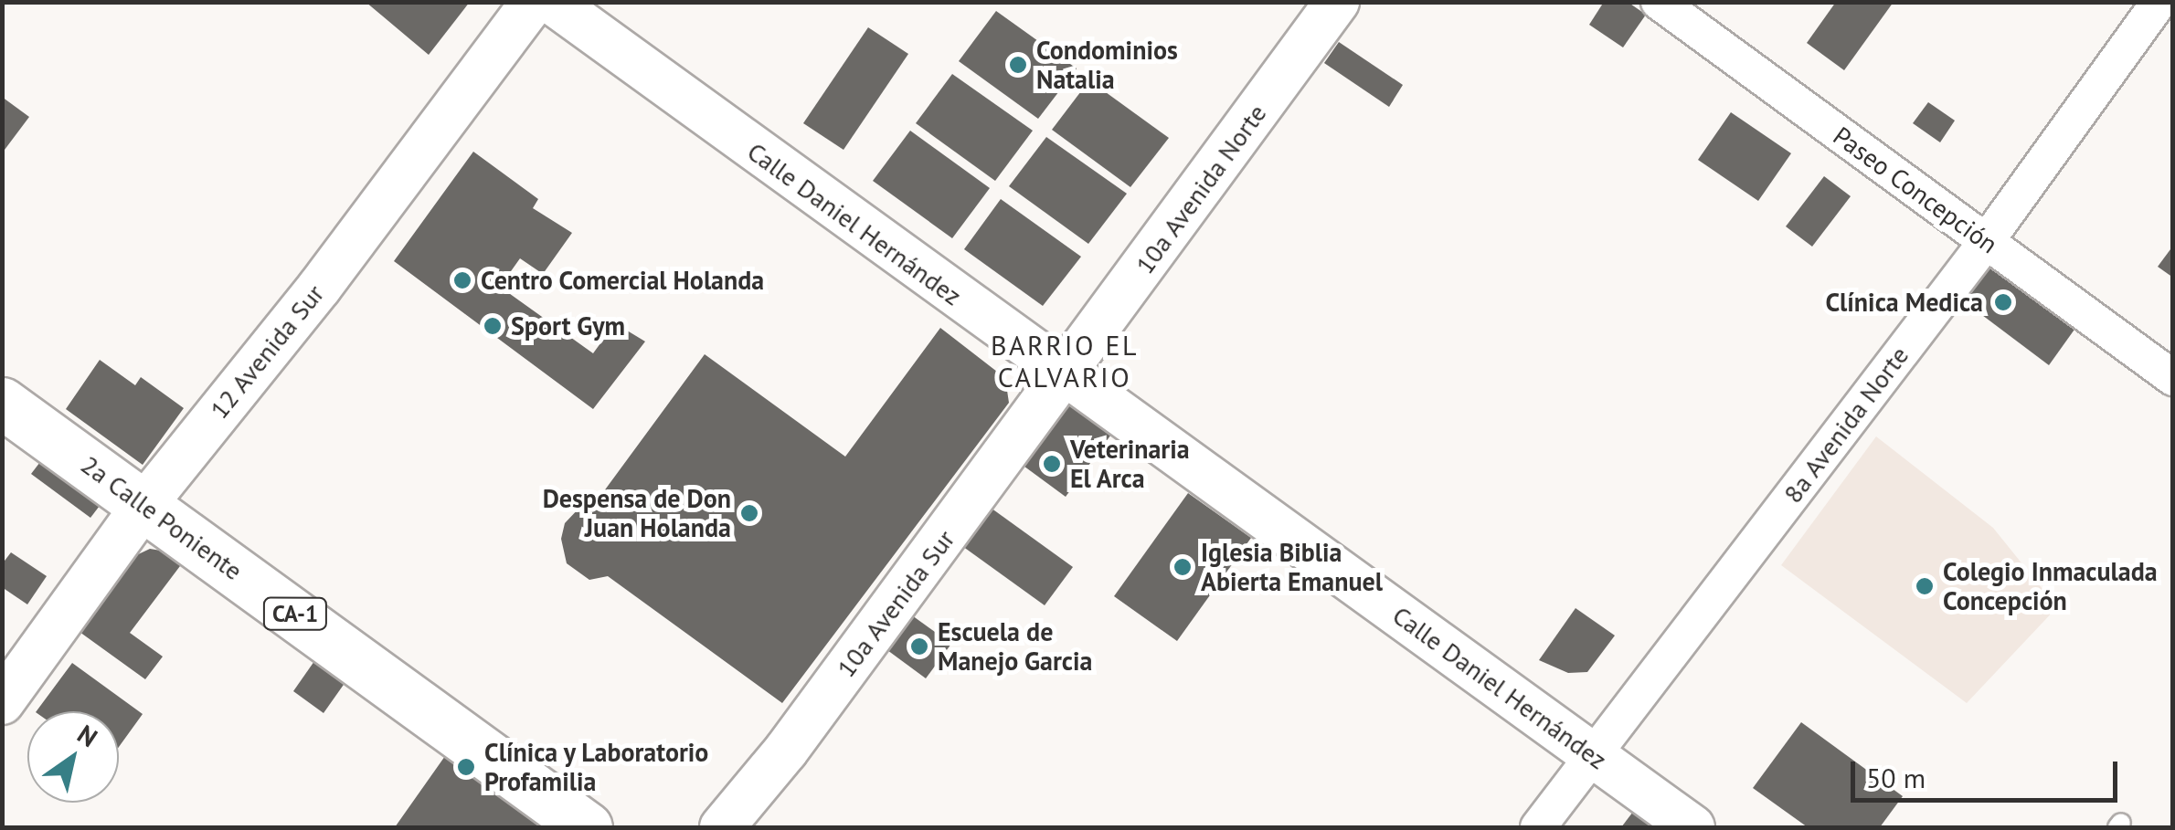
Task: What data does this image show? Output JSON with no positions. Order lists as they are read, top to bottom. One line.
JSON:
{"streets":{"main road":["2a Calle Poniente","CA-1"],"street":["10a Avenida Norte","Paseo Concepción","Calle Daniel Hernández","12 Avenida Sur","8a Avenida Norte","10a Avenida Sur"]},"crossings":[["10a Avenida Norte","Calle Daniel Hernández"],["10a Avenida Norte","10a Avenida Sur"],["Paseo Concepción","8a Avenida Norte"],["Calle Daniel Hernández","8a Avenida Norte"],["Calle Daniel Hernández","10a Avenida Sur"],["12 Avenida Sur","2a Calle Poniente"]],"districts":["BARRIO EL CALVARIO"],"places":["Condominios Natalia","Centro Comercial Holanda","Clínica Medica","Sport Gym","Veterinaria El Arca","Despensa de Don Juan Holanda","Iglesia Biblia Abierta Emanuel","Colegio Inmaculada Concepción","Escuela de Manejo Garcia","Clínica y Laboratorio Profamilia"],"scale_bar":"50 m","north":"top right"}
